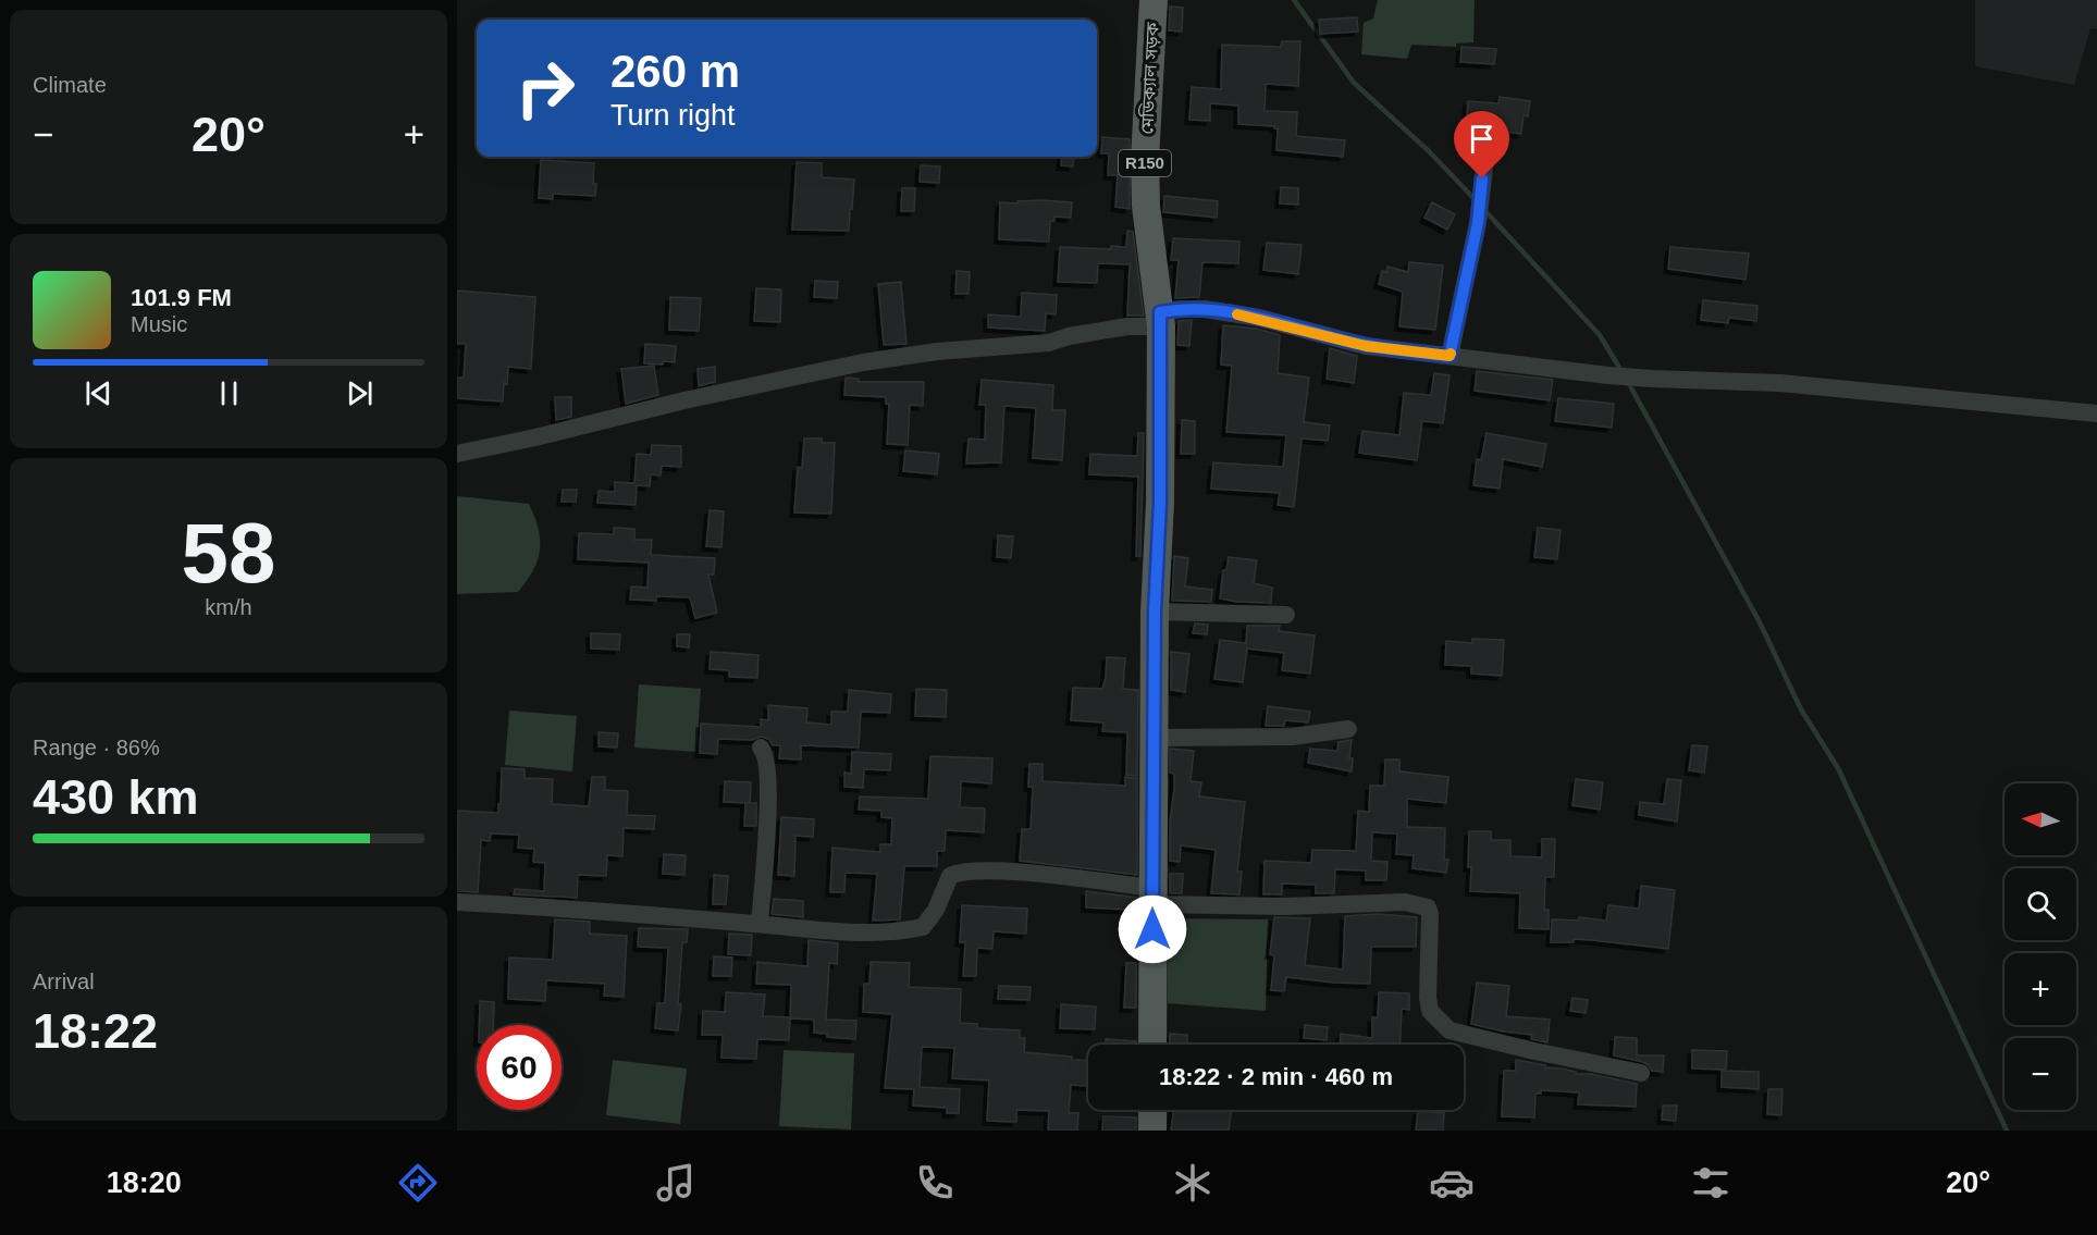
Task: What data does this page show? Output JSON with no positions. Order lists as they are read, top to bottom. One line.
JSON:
{"streets":{"main road":["মেডিক্যাল সড়ক","R150"]},"north":"left","page":{"tile":["Climate",["58","km/h"],["Range · 86%","430 km"],["Arrival","18:22"]],"turn":["260 m","Turn right"],"heat":["−","20°","+"],"song":["101.9 FM","Music"],"map_buttons":["+","−"],"limit":"60","trip":"18:22 · 2 min · 460 m","tabs":["18:20","20°"]}}
